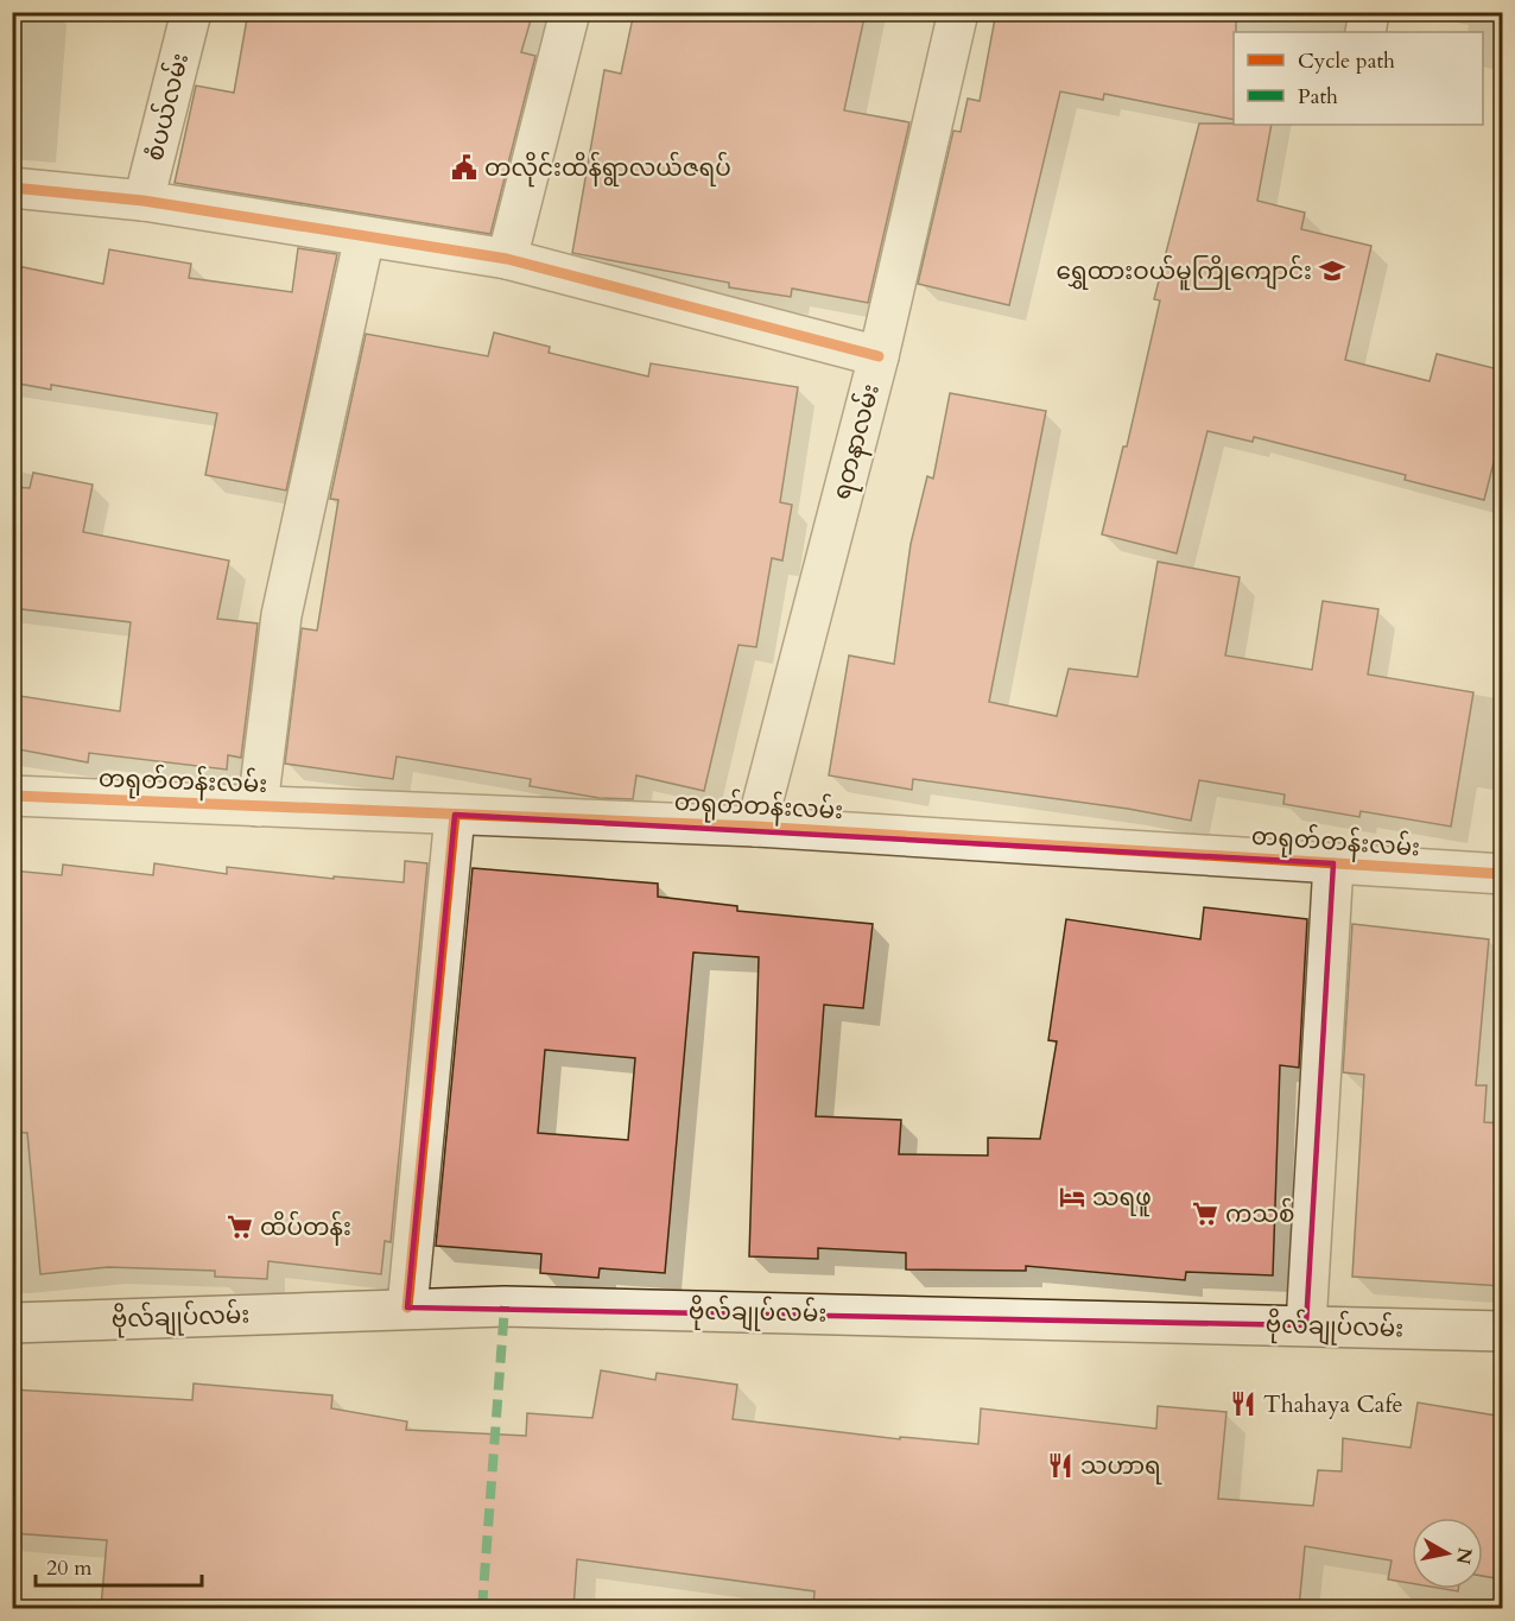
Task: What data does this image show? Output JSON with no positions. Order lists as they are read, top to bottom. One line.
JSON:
{"streets":{"street":["စံပယ်လမ်း","ရတနာလမ်း","တရုတ်တန်းလမ်း","ဗိုလ်ချုပ်လမ်း"]},"crossings":[["ရတနာလမ်း","တရုတ်တန်းလမ်း"]],"places":{"public building":["တလိုင်းထိန်ရွာလယ်ဇရပ်"],"school or university":["ရွှေထားဝယ်မူကြိုကျောင်း"],"hotel":["သရဖူ"],"supermarket":["ကသစ်","ထိပ်တန်း"],"restaurant":["Thahaya Cafe","သဟာရ"]},"legend":["Cycle path","Path"],"scale_bar":"20 m","north":"right"}
